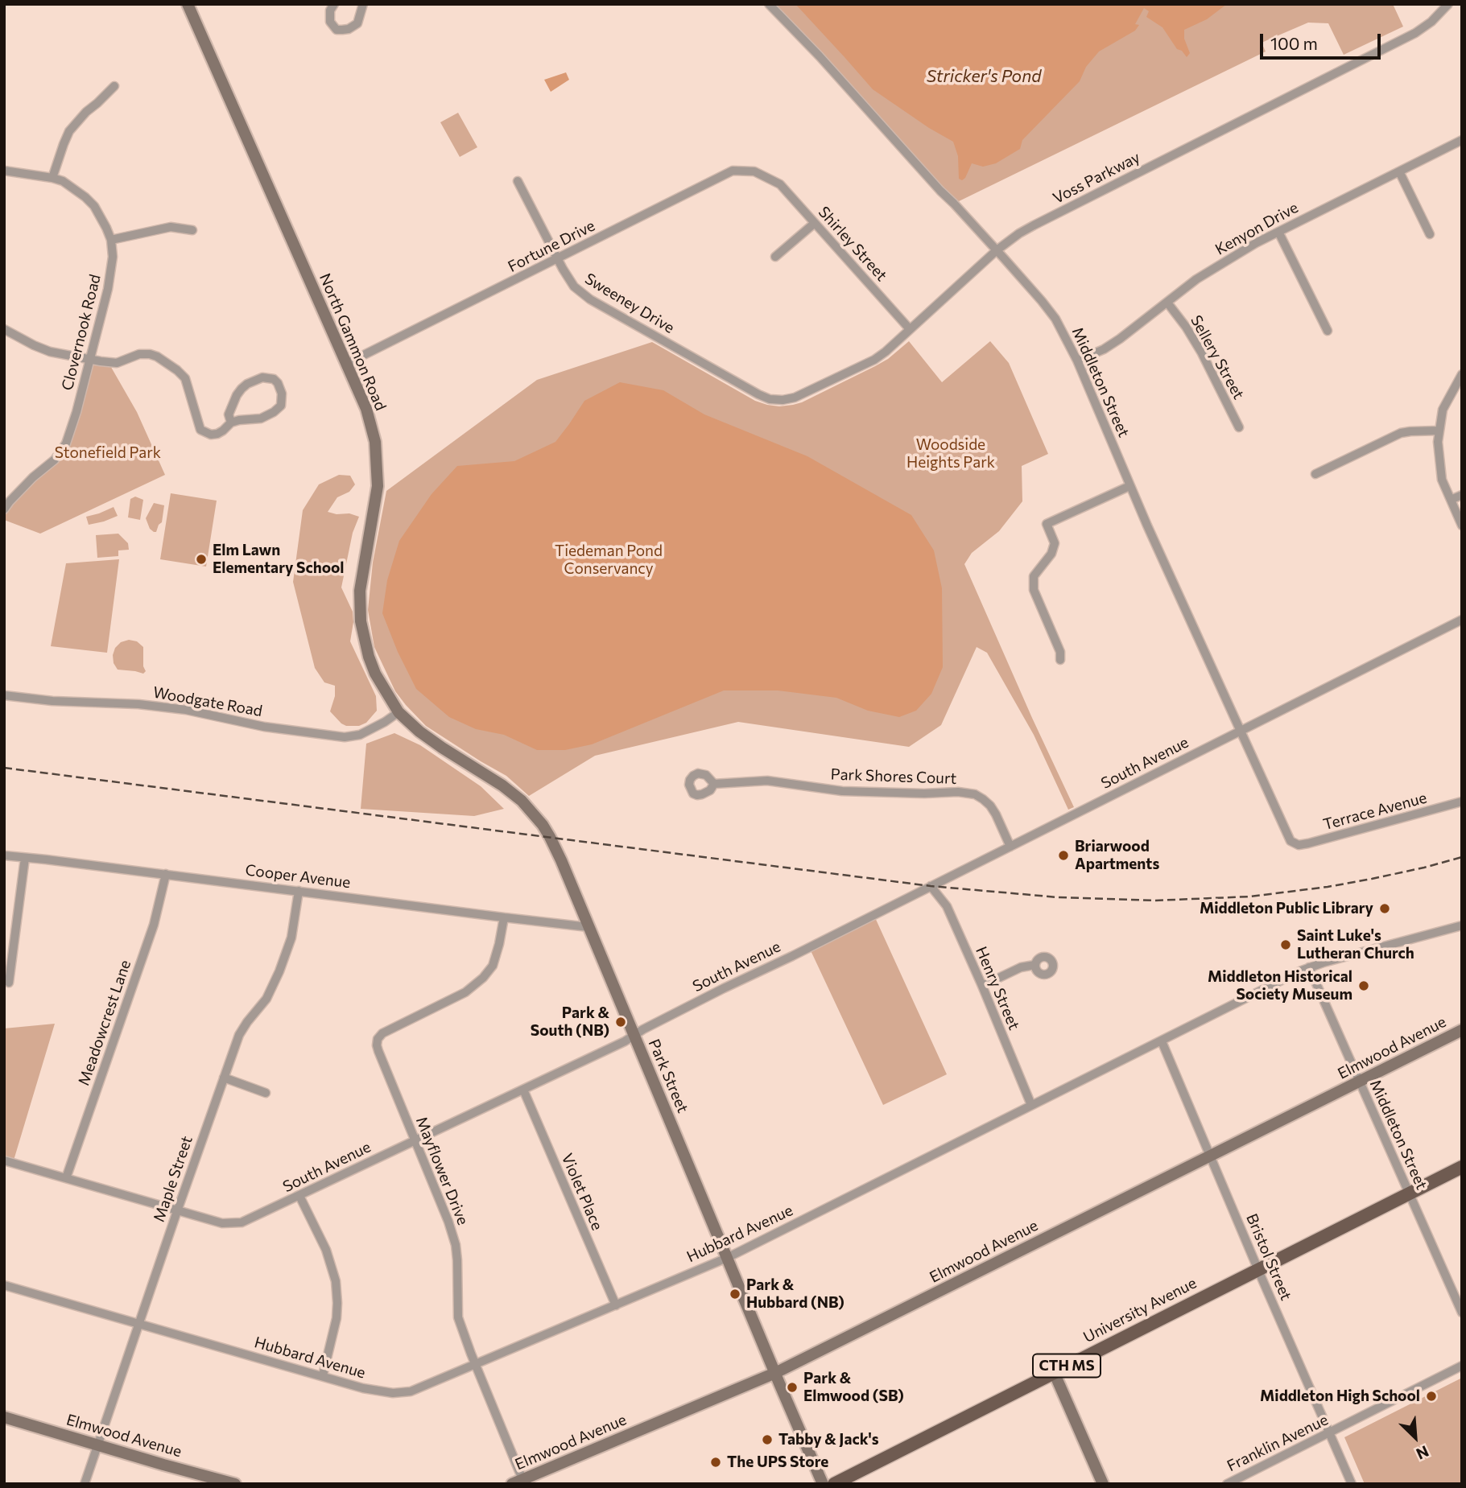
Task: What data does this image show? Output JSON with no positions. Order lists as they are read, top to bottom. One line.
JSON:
{"streets":{"main road":["North Gammon Road","Elmwood Avenue","Park Street","University Avenue","CTH MS"],"street":["Voss Parkway","Kenyon Drive","Shirley Street","Fortune Drive","Sweeney Drive","Clovernook Road","Sellery Street","Middleton Street","Woodgate Road","South Avenue","Park Shores Court","Terrace Avenue","Cooper Avenue","Henry Street","Meadowcrest Lane","Mayflower Drive","Maple Street","Violet Place","Hubbard Avenue","Bristol Street","Franklin Avenue"]},"crossings":[["Voss Parkway","Shirley Street"],["Voss Parkway","Sweeney Drive"],["Voss Parkway","Middleton Street"],["Kenyon Drive","Sellery Street"],["Kenyon Drive","Middleton Street"],["Shirley Street","Fortune Drive"],["Fortune Drive","Sweeney Drive"],["Fortune Drive","North Gammon Road"],["North Gammon Road","Woodgate Road"],["North Gammon Road","Park Street"],["Middleton Street","South Avenue"],["Middleton Street","Terrace Avenue"],["Middleton Street","Elmwood Avenue"],["Middleton Street","Hubbard Avenue"],["Middleton Street","University Avenue"],["South Avenue","Park Shores Court"],["South Avenue","Henry Street"],["South Avenue","Meadowcrest Lane"],["South Avenue","Park Street"],["South Avenue","Mayflower Drive"],["South Avenue","Maple Street"],["South Avenue","Violet Place"],["Cooper Avenue","Meadowcrest Lane"],["Cooper Avenue","Park Street"],["Cooper Avenue","Mayflower Drive"],["Cooper Avenue","Maple Street"],["Henry Street","Hubbard Avenue"],["Elmwood Avenue","Park Street"],["Elmwood Avenue","Mayflower Drive"],["Elmwood Avenue","Maple Street"],["Elmwood Avenue","Bristol Street"],["Park Street","Hubbard Avenue"],["Mayflower Drive","Hubbard Avenue"],["Maple Street","Hubbard Avenue"],["Violet Place","Hubbard Avenue"],["Hubbard Avenue","Bristol Street"],["Bristol Street","University Avenue"],["Bristol Street","Franklin Avenue"]],"water":["Stricker's Pond"],"parks":["Woodside Heights Park","Stonefield Park","Tiedeman Pond Conservancy"],"places":["Elm Lawn Elementary School","Briarwood Apartments","Middleton Public Library","Saint Luke's Lutheran Church","Middleton Historical Society Museum","Park & South (NB)","Park & Hubbard (NB)","Park & Elmwood (SB)","Middleton High School","Tabby & Jack's","The UPS Store"],"scale_bar":"100 m","north":"bottom right"}
